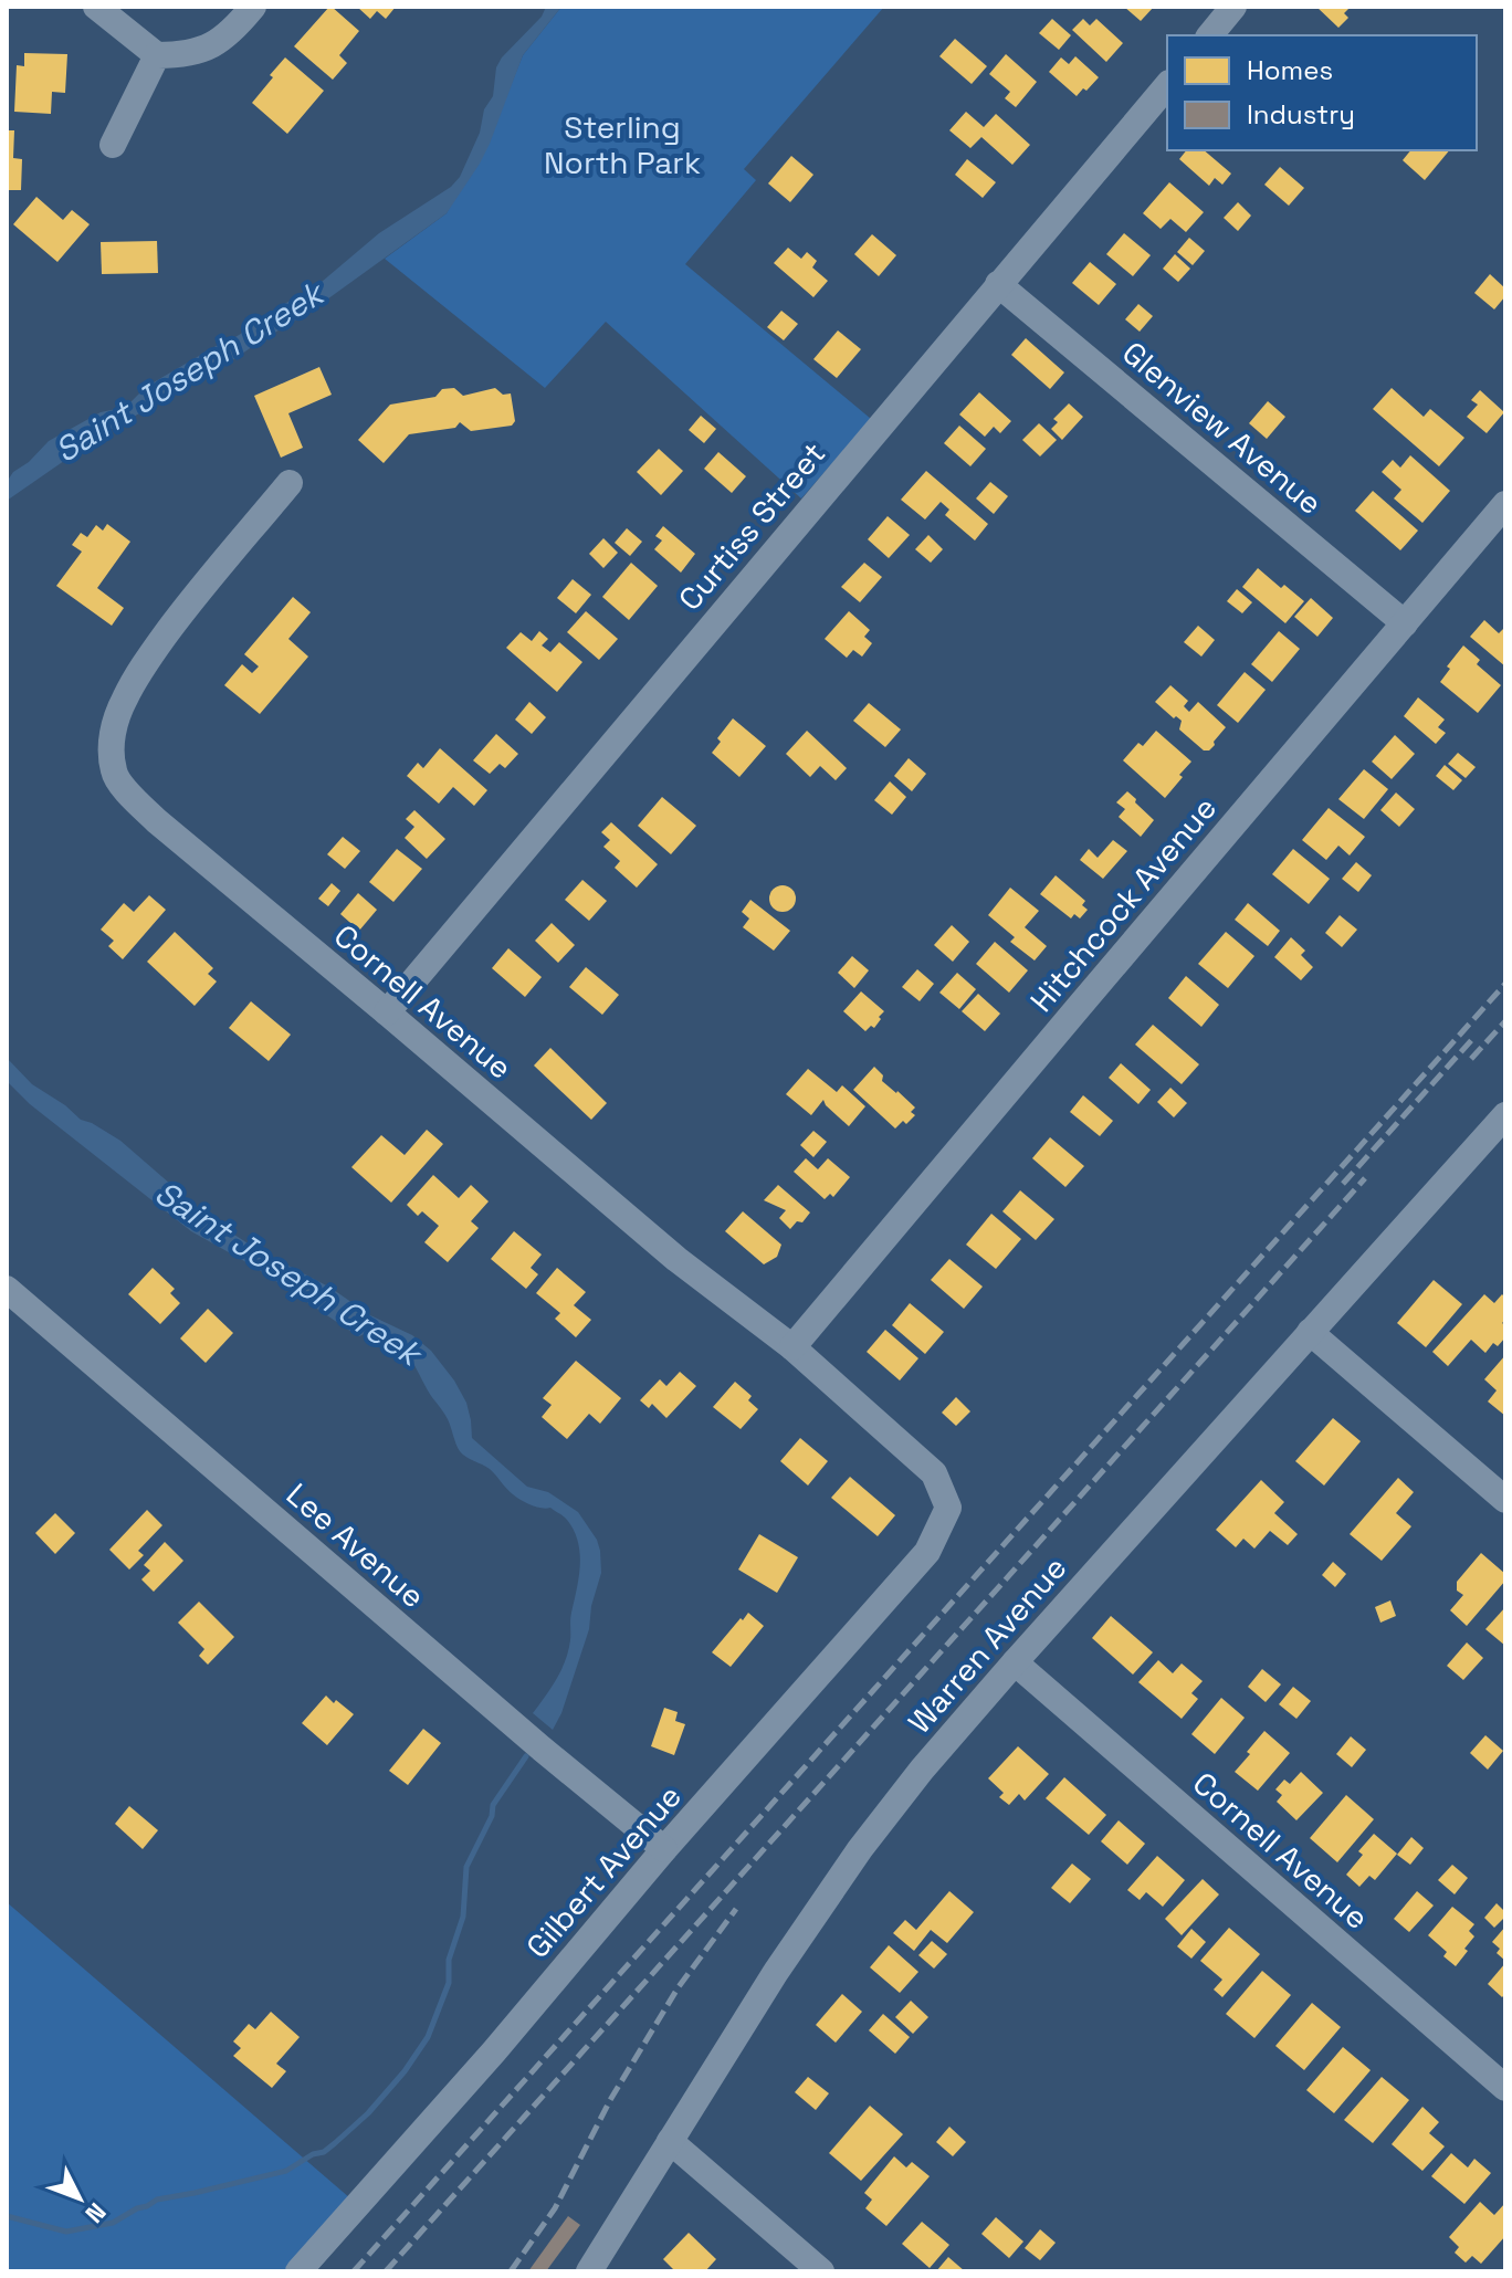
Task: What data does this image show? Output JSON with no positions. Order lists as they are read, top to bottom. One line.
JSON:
{"streets":{"street":["Glenview Avenue","Curtiss Street","Hitchcock Avenue","Cornell Avenue","Lee Avenue","Warren Avenue","Gilbert Avenue"]},"crossings":[["Glenview Avenue","Curtiss Street"],["Glenview Avenue","Hitchcock Avenue"],["Curtiss Street","Cornell Avenue"],["Hitchcock Avenue","Cornell Avenue"],["Cornell Avenue","Warren Avenue"],["Cornell Avenue","Gilbert Avenue"],["Lee Avenue","Gilbert Avenue"]],"water":["Saint Joseph Creek"],"parks":["Sterling North Park"],"legend":["Homes","Industry"],"north":"bottom right"}
